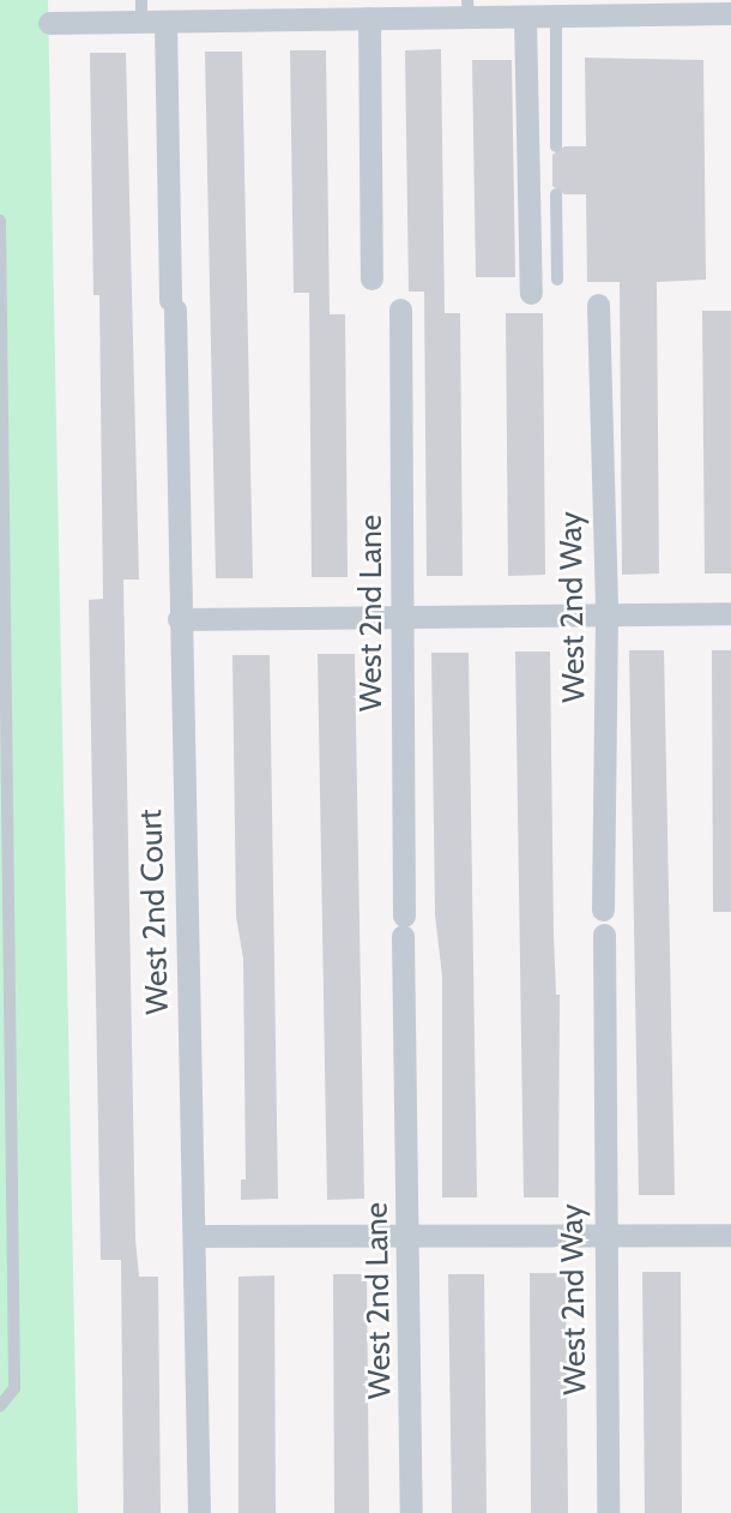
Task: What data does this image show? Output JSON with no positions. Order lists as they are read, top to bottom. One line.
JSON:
{"streets":{"street":["West 2nd Way","West 2nd Lane","West 2nd Court"]}}
